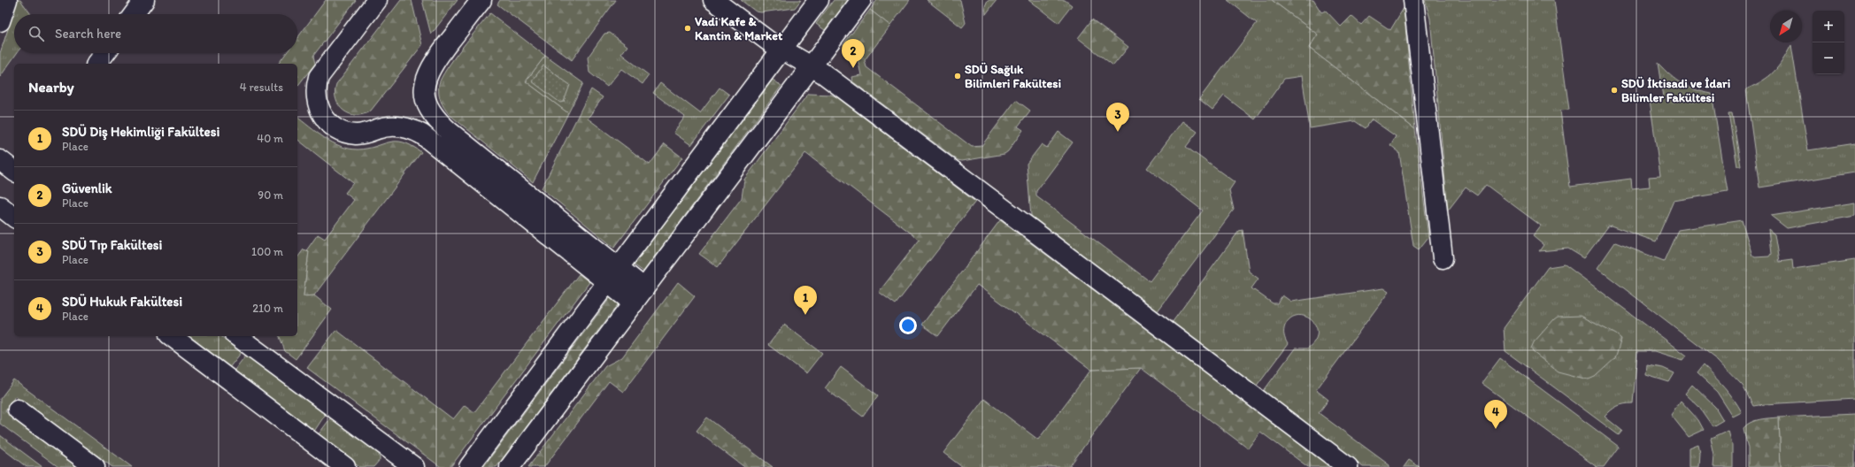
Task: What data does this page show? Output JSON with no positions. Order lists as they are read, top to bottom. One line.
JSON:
{"places":["Vadi Kafe & Kantin & Market","SDÜ Sağlık Bilimleri Fakültesi","SDÜ İktisadi ve İdari Bilimler Fakültesi"],"north":"bottom left","page":{"map_buttons":["+","−"],"search":"Search here","pins":["2","3","1","4"],"heading":["Nearby","4 results"],"list":[{"mark":"1","name":"SDÜ Diş Hekimliği Fakültesi","note":"Place","value":"40 m"},{"mark":"2","name":"Güvenlik","note":"Place","value":"90 m"},{"mark":"3","name":"SDÜ Tıp Fakültesi","note":"Place","value":"100 m"},{"mark":"4","name":"SDÜ Hukuk Fakültesi","note":"Place","value":"210 m"}]}}
